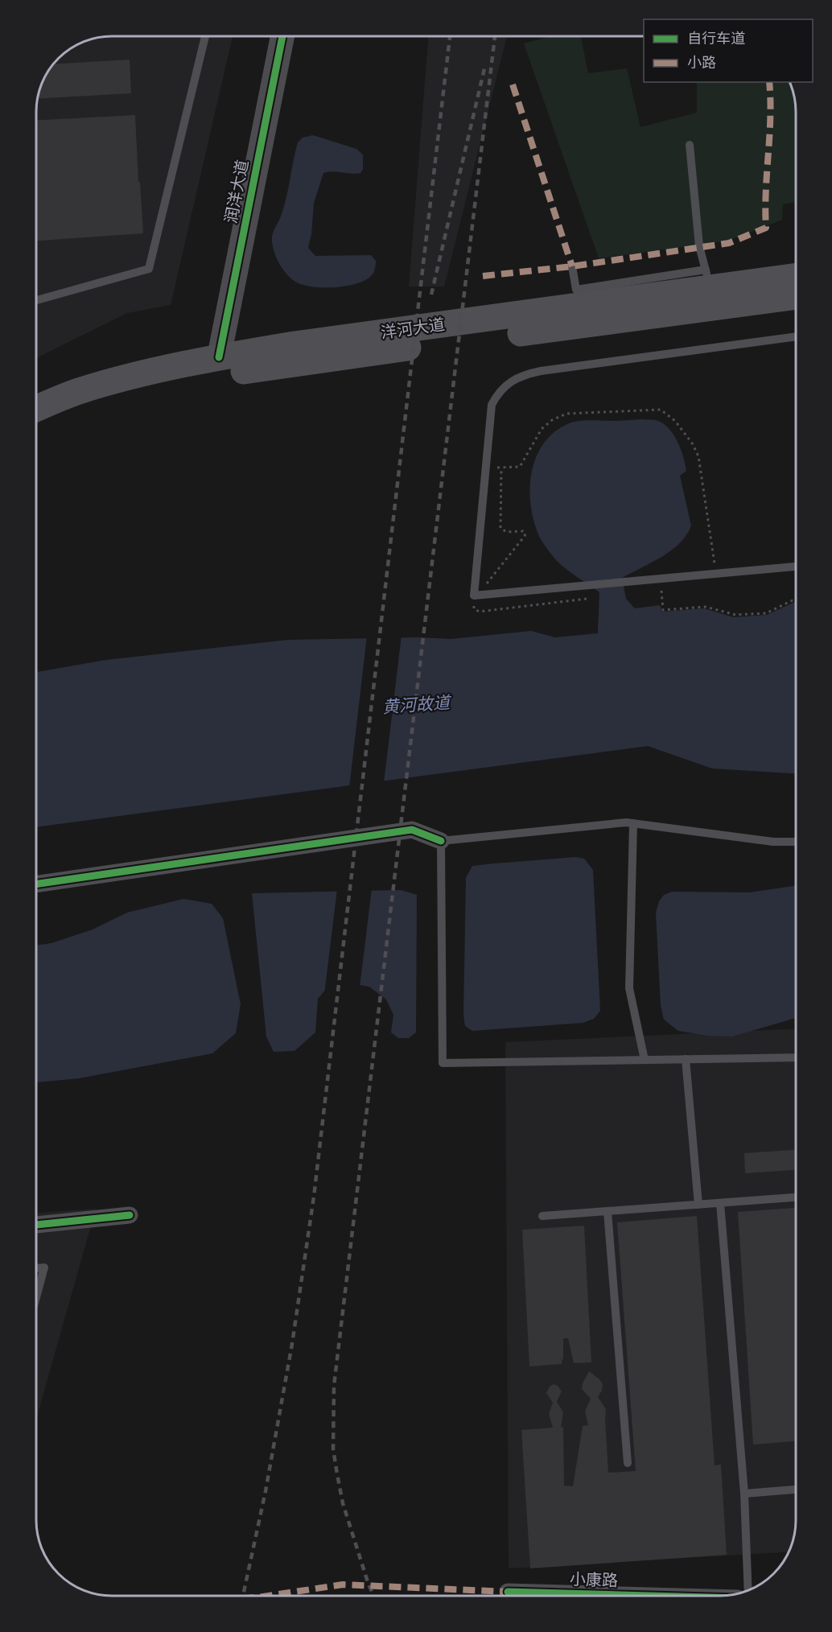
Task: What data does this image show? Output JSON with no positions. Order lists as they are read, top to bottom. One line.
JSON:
{"streets":{"main road":["洋河大道"],"street":["润洋大道","小康路"]},"crossings":[["润洋大道","洋河大道"]],"water":["黄河故道"],"legend":["自行车道","小路"]}
